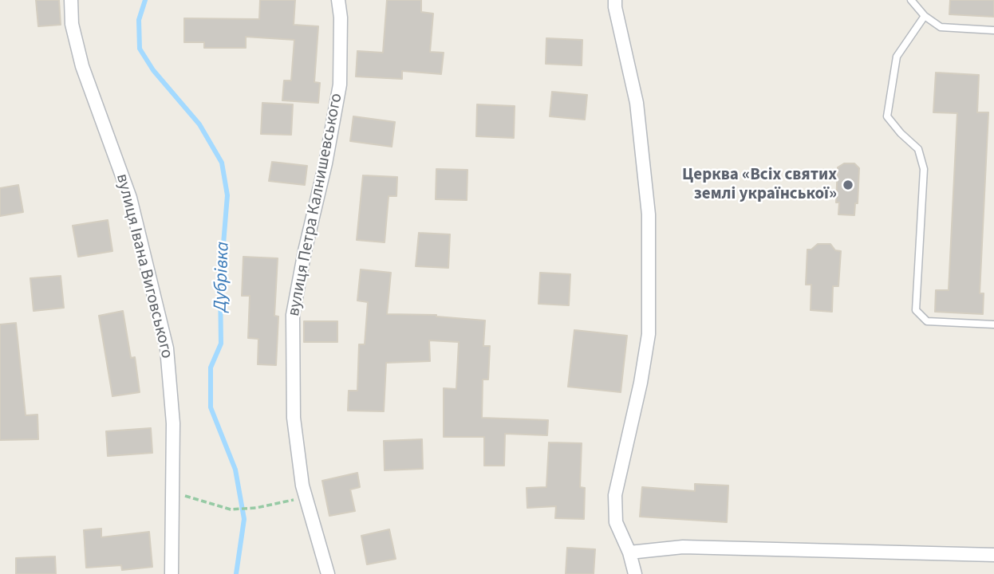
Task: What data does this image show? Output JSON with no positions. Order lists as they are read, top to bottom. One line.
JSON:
{"streets":{"street":["вулиця Петра Калнишевського","вулиця Івана Виговського"]},"water":["Дубрівка"],"places":["Церква «Всіх святих землі української»"]}
